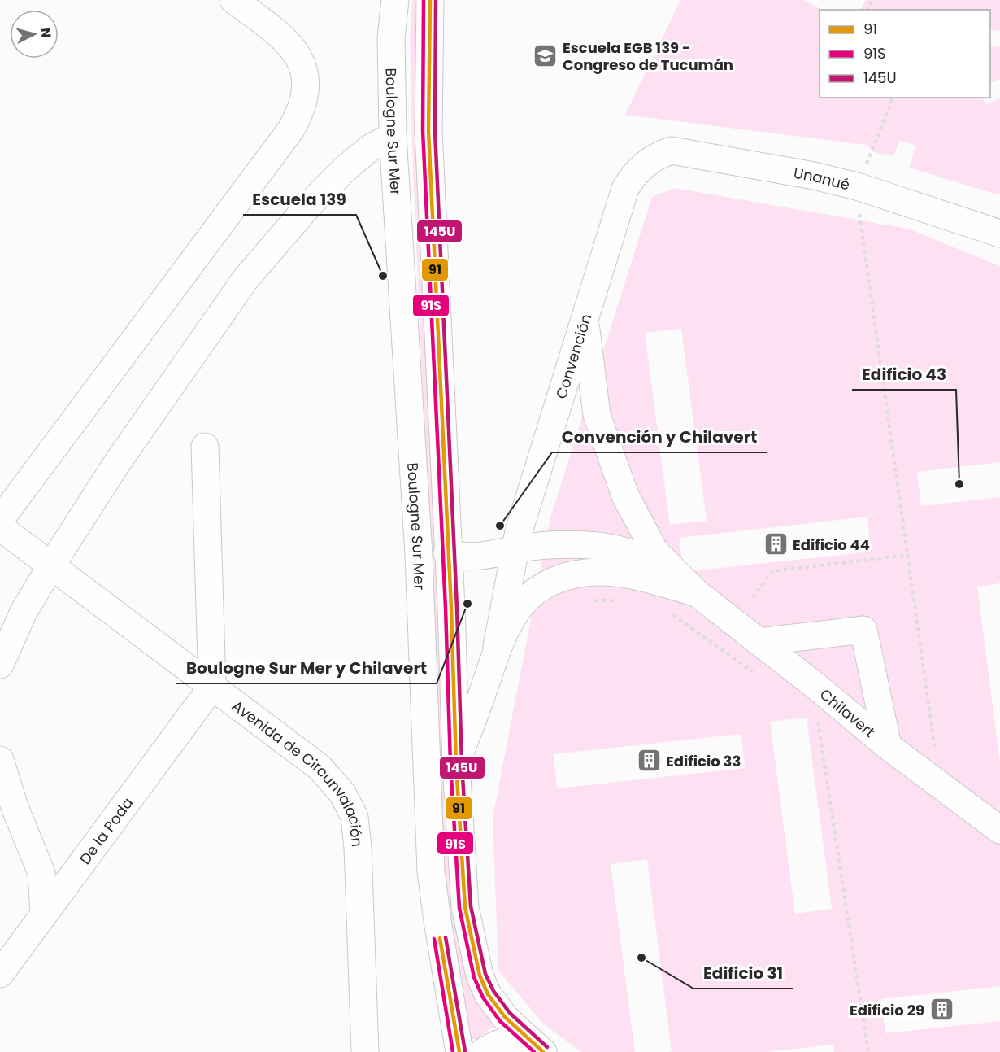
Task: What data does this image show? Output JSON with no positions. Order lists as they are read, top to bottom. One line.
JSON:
{"streets":{"street":["Boulogne Sur Mer","Unanué","Convención","Chilavert","Avenida de Circunvalación","De la Poda"]},"crossings":[["Unanué","Convención"],["Avenida de Circunvalación","De la Poda"]],"places":{"school or university":["Escuela EGB 139 - Congreso de Tucumán"],"other":["Escuela 139","Edificio 43","Convención y Chilavert","Boulogne Sur Mer y Chilavert","Edificio 31"],"building":["Edificio 44","Edificio 33","Edificio 29"]},"lines":["transit line 91","transit line 91S","transit line 145U"],"legend":["91","91S","145U"],"north":"right"}
